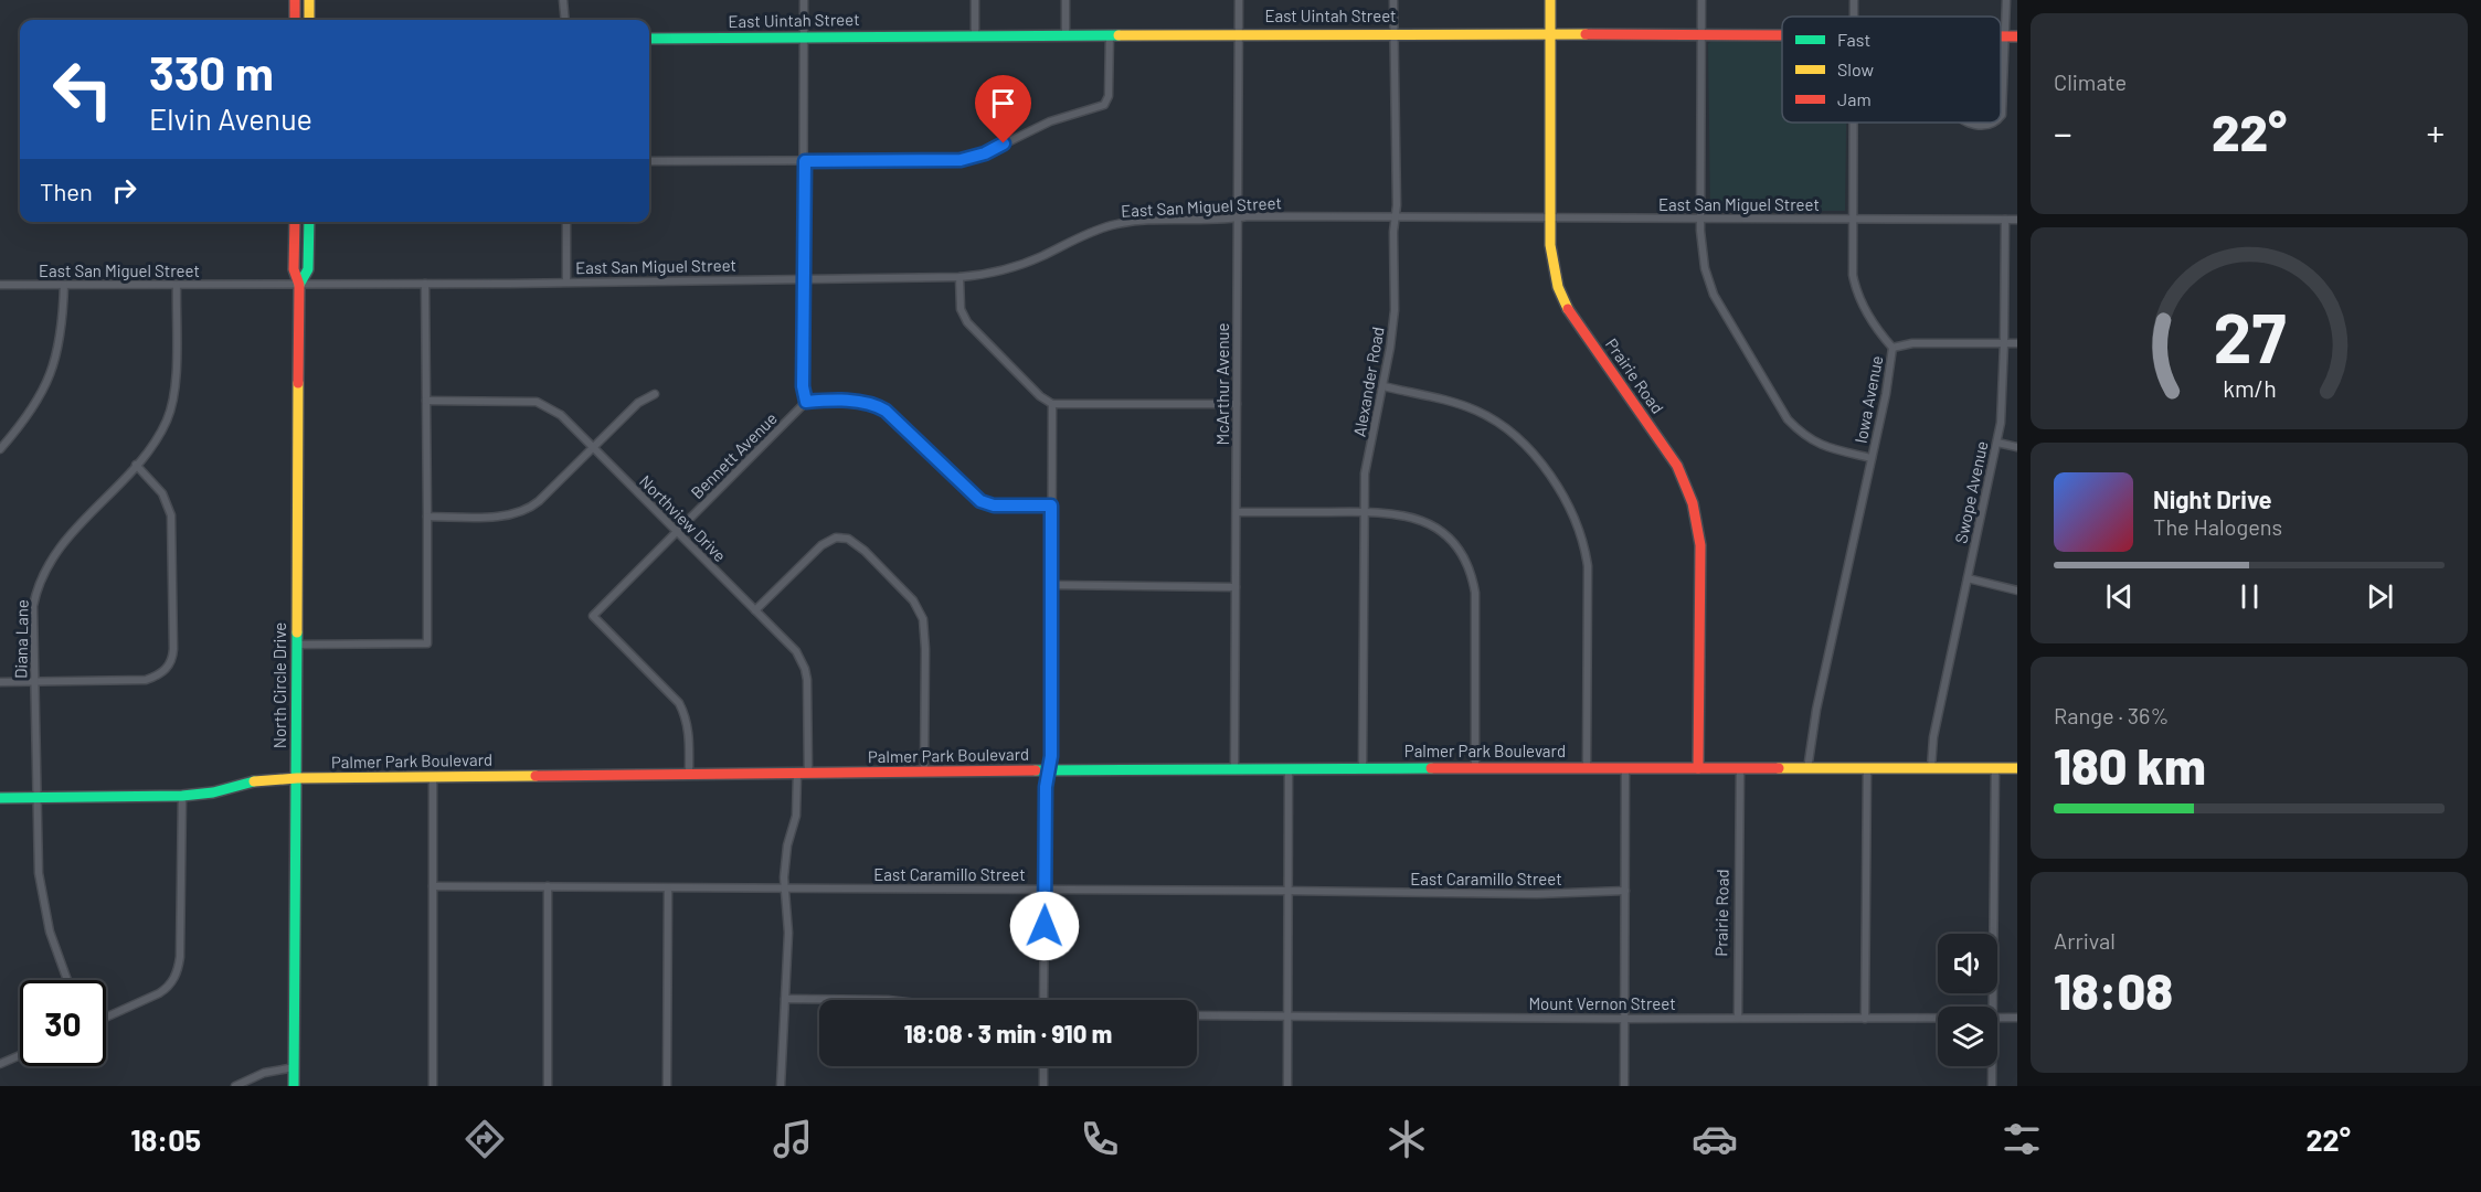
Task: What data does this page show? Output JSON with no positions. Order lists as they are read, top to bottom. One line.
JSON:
{"streets":{"main road":["East Uintah Street","Prairie Road","North Circle Drive","Palmer Park Boulevard"],"street":["East San Miguel Street","Alexander Road","McArthur Avenue","Iowa Avenue","Bennett Avenue","Swope Avenue","Northview Drive","Diana Lane","East Caramillo Street","Mount Vernon Street"]},"crossings":[["East Uintah Street","Prairie Road"],["East Uintah Street","Alexander Road"],["East Uintah Street","McArthur Avenue"],["East San Miguel Street","Prairie Road"],["East San Miguel Street","Alexander Road"],["East San Miguel Street","McArthur Avenue"],["East San Miguel Street","Iowa Avenue"],["East San Miguel Street","Swope Avenue"],["East San Miguel Street","Diana Lane"],["East San Miguel Street","North Circle Drive"],["Prairie Road","Palmer Park Boulevard"],["Prairie Road","Mount Vernon Street"],["Alexander Road","Palmer Park Boulevard"],["McArthur Avenue","Palmer Park Boulevard"],["Iowa Avenue","Palmer Park Boulevard"],["Bennett Avenue","Northview Drive"],["Bennett Avenue","Palmer Park Boulevard"],["Swope Avenue","Palmer Park Boulevard"],["Northview Drive","Palmer Park Boulevard"],["Northview Drive","East Caramillo Street"],["Diana Lane","Palmer Park Boulevard"],["North Circle Drive","Palmer Park Boulevard"]],"legend":["Fast","Slow","Jam"],"page":{"tile":["Climate",["Range · 36%","180 km"],["Arrival","18:08"]],"turn":["330 m","Elvin Avenue"],"heat":["−","22°","+"],"then":"Then","song":["Night Drive","The Halogens"],"limit":"30","trip":"18:08 · 3 min · 910 m","tabs":["18:05","22°"],"gauge":["27","km/h"]}}
